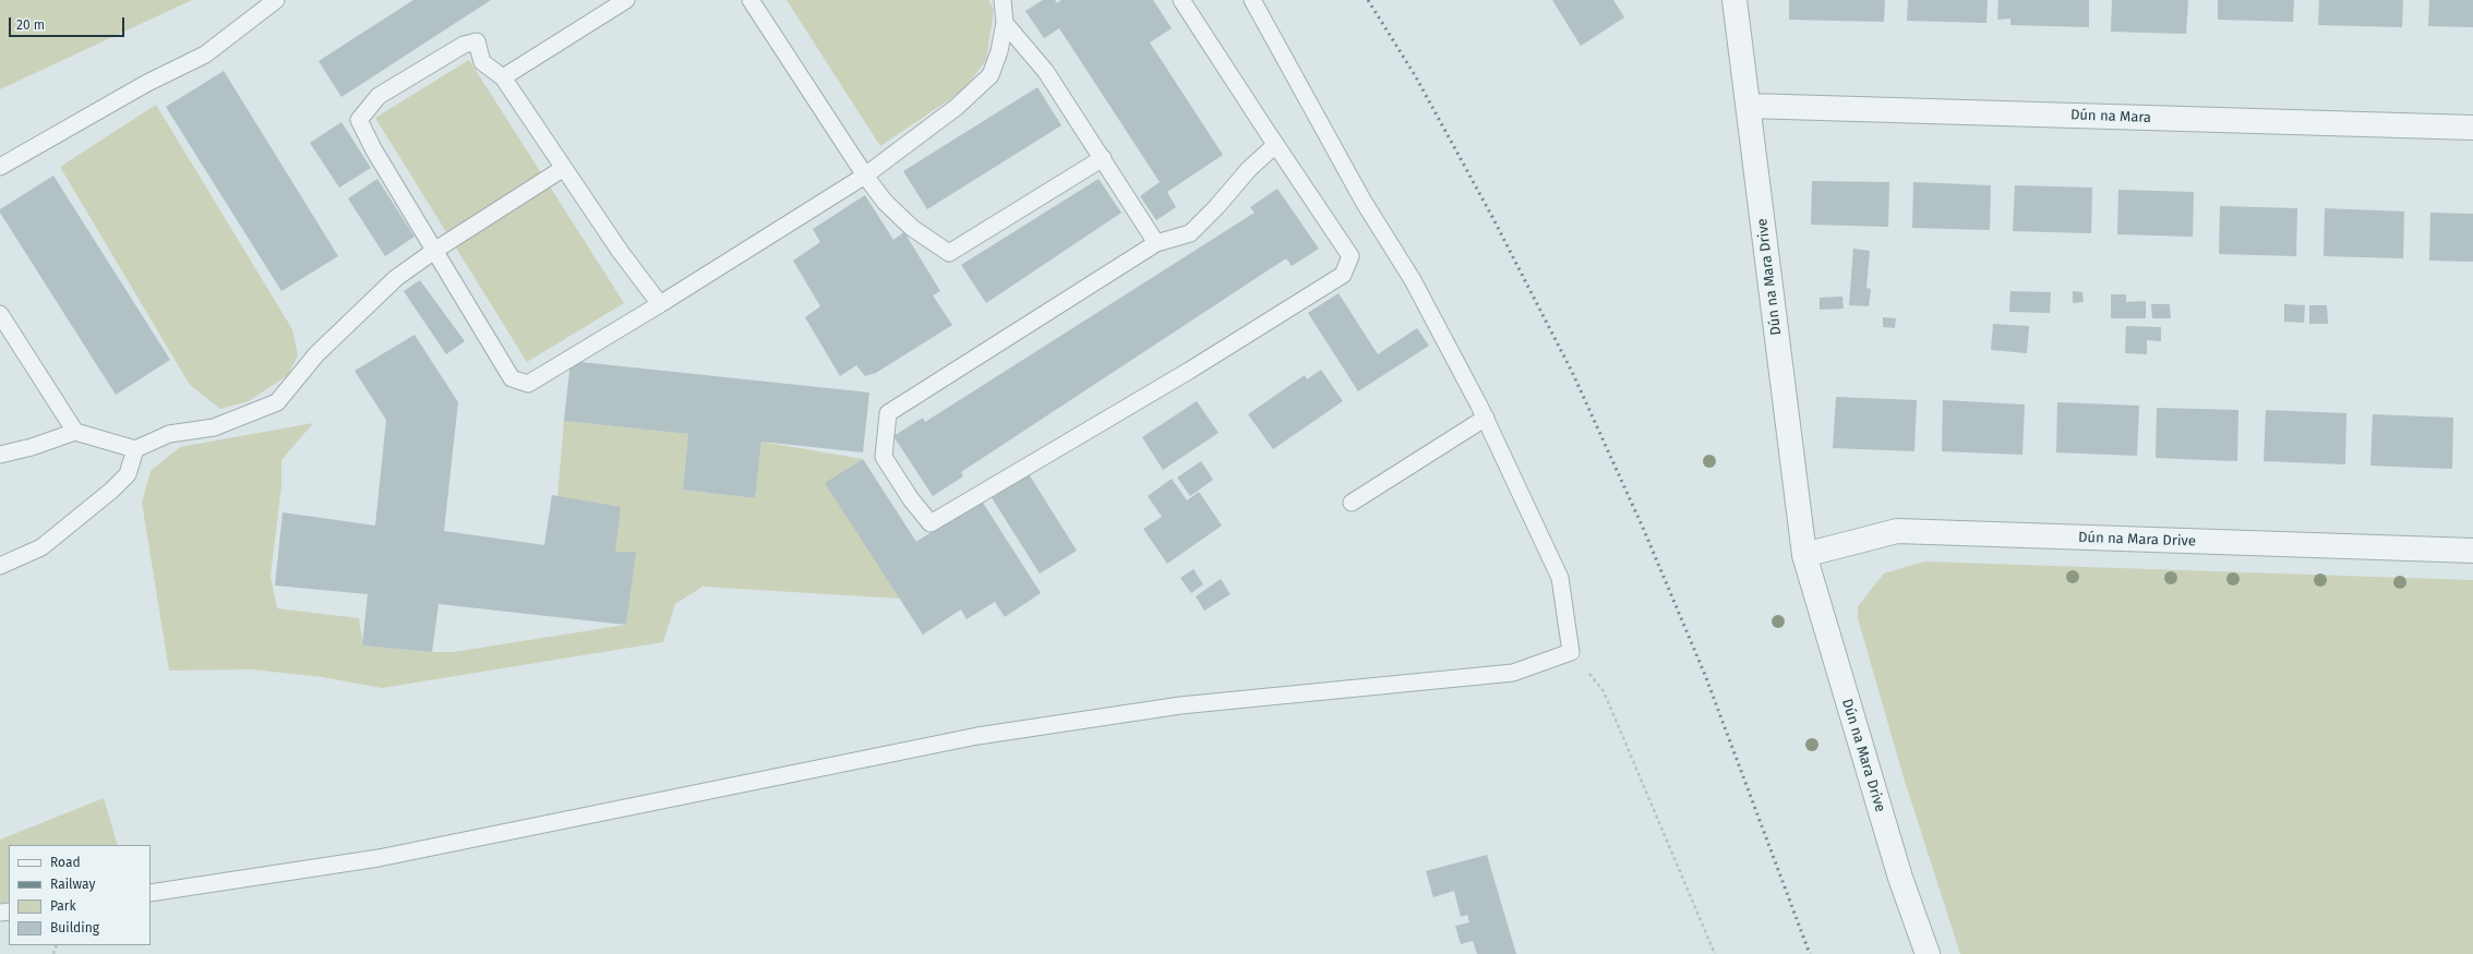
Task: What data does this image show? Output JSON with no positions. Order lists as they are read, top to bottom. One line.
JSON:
{"streets":{"street":["Dún na Mara","Dún na Mara Drive"]},"crossings":[["Dún na Mara","Dún na Mara Drive"]],"legend":["Road","Railway","Park","Building"],"scale_bar":"20 m"}
